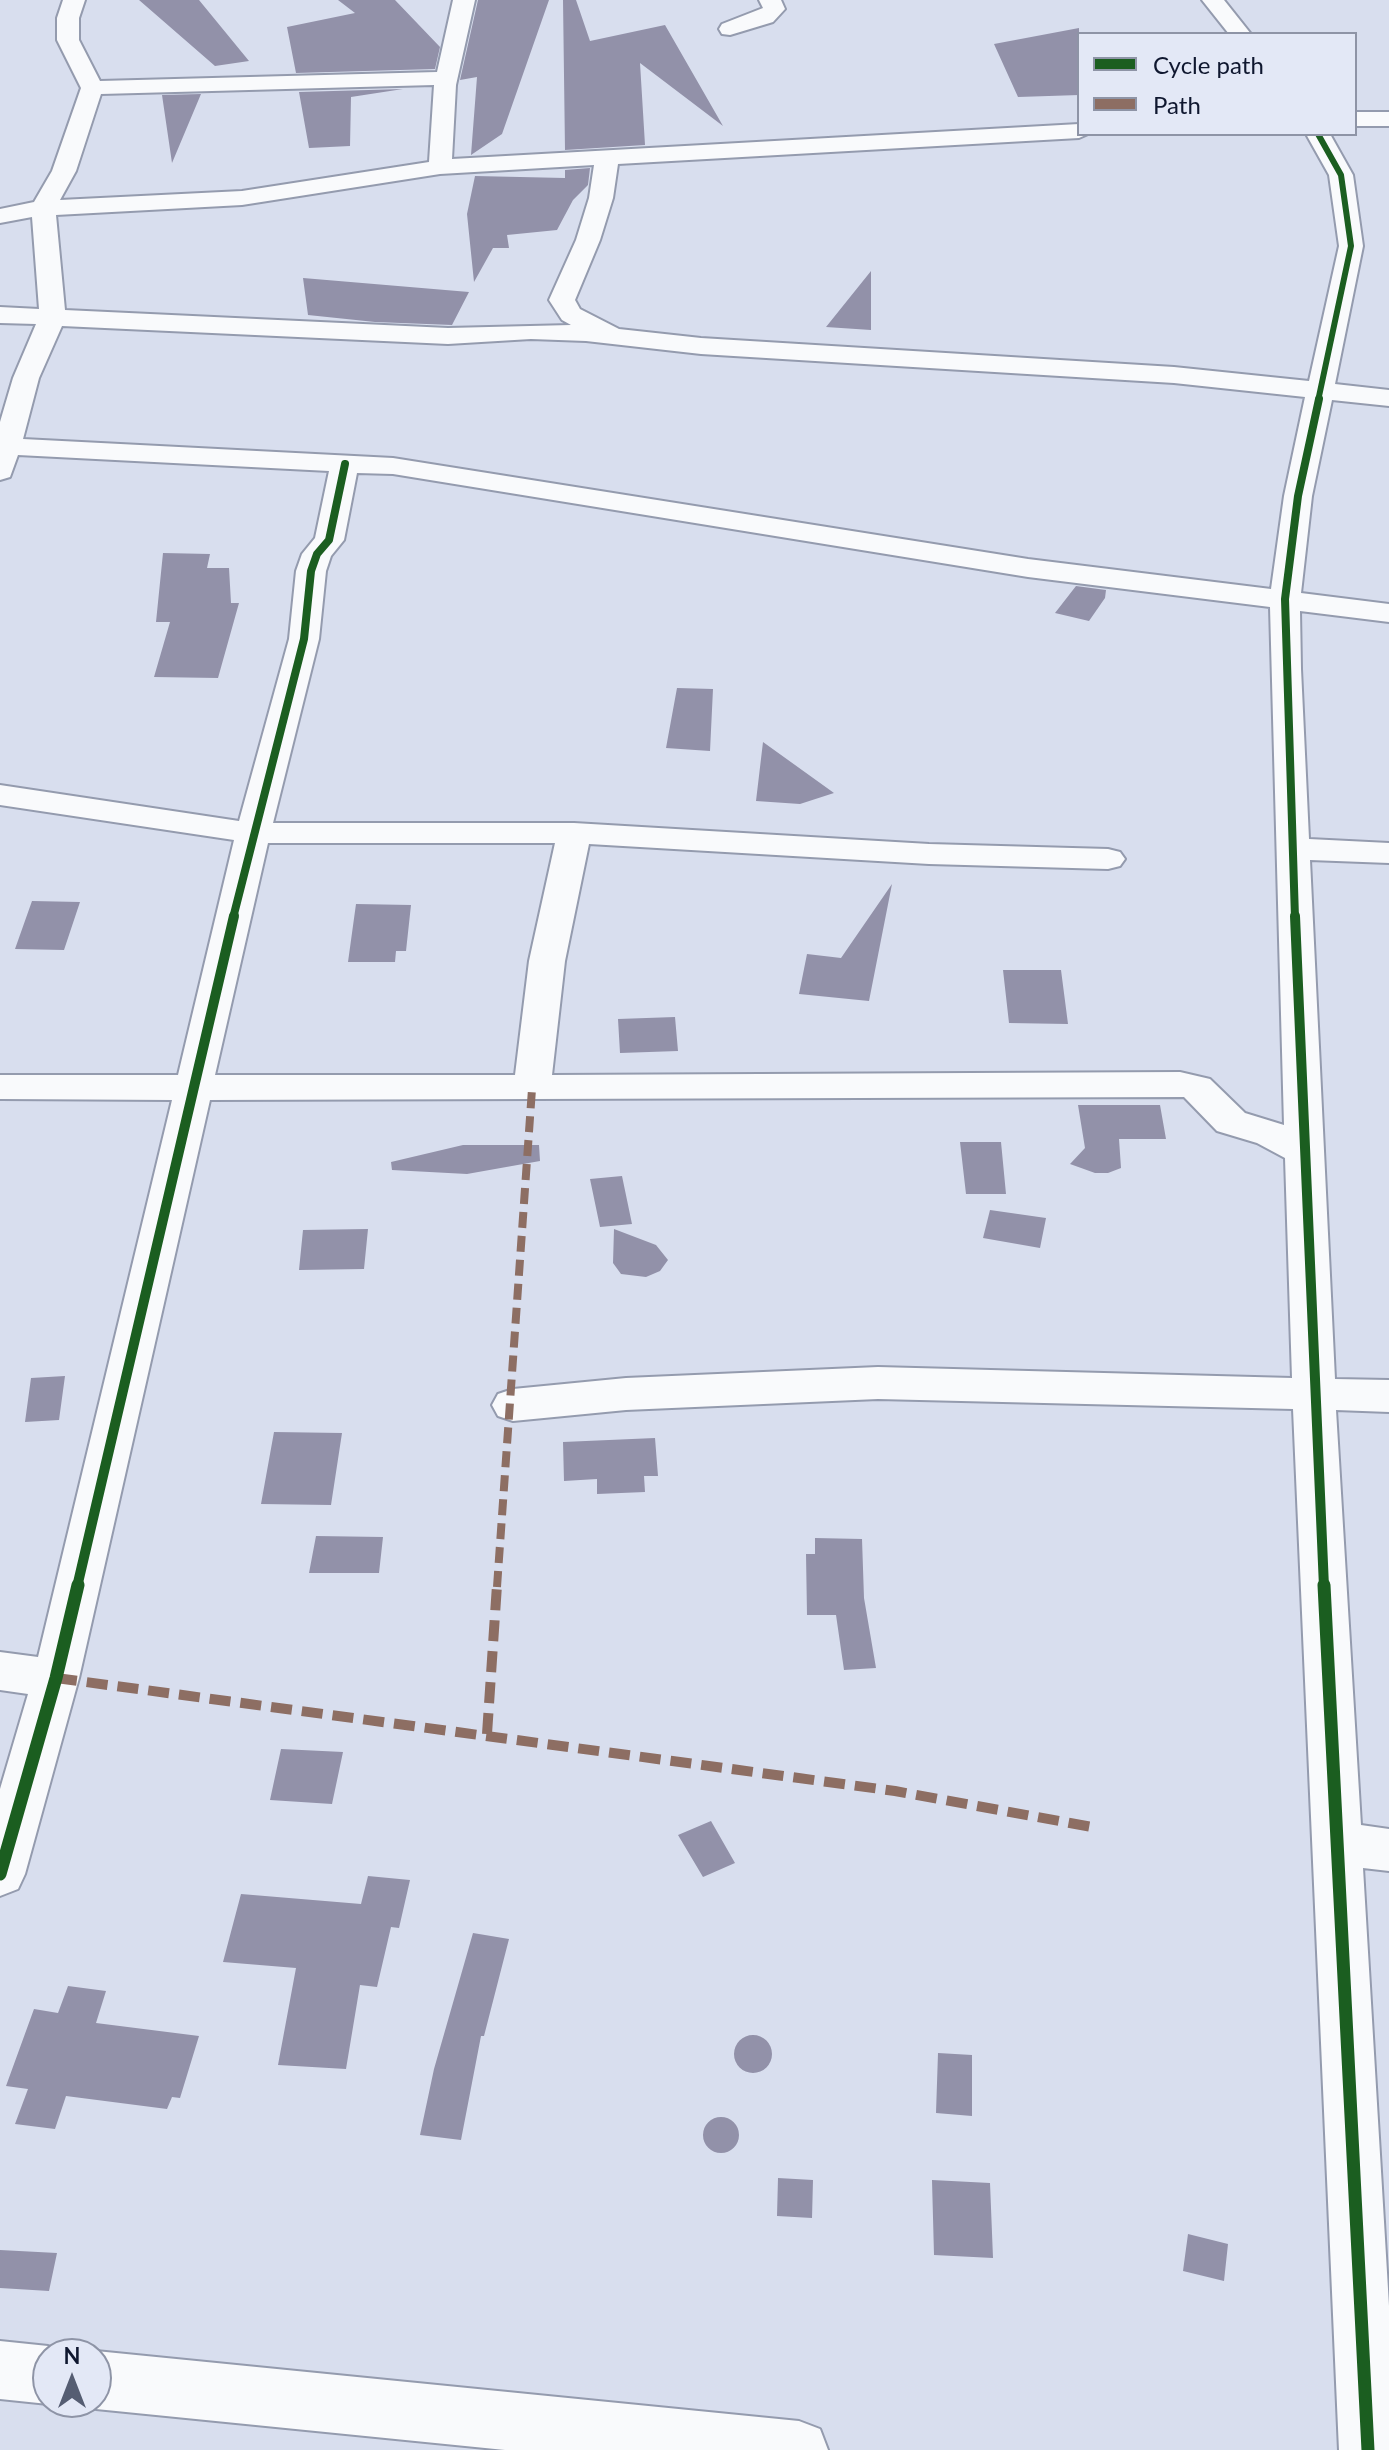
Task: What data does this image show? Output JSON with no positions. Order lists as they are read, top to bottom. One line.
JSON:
{"legend":["Cycle path","Path"],"north":"top"}
